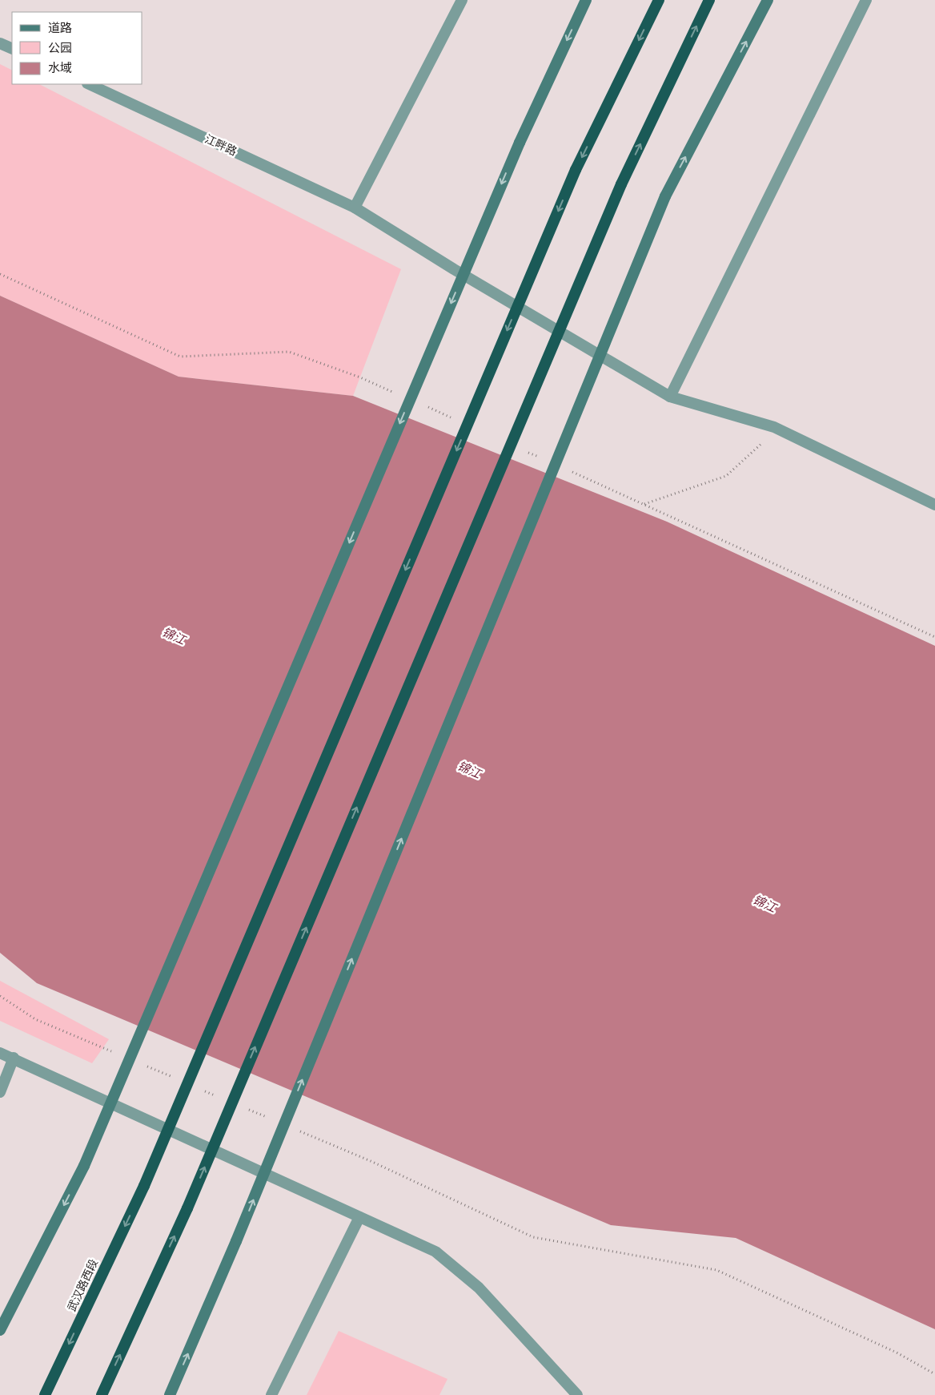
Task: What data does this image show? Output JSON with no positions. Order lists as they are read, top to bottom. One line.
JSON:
{"streets":{"highway":["武汉路西段"],"street":["江畔路"]},"water":["锦江"],"legend":["道路","公园","水域"]}
